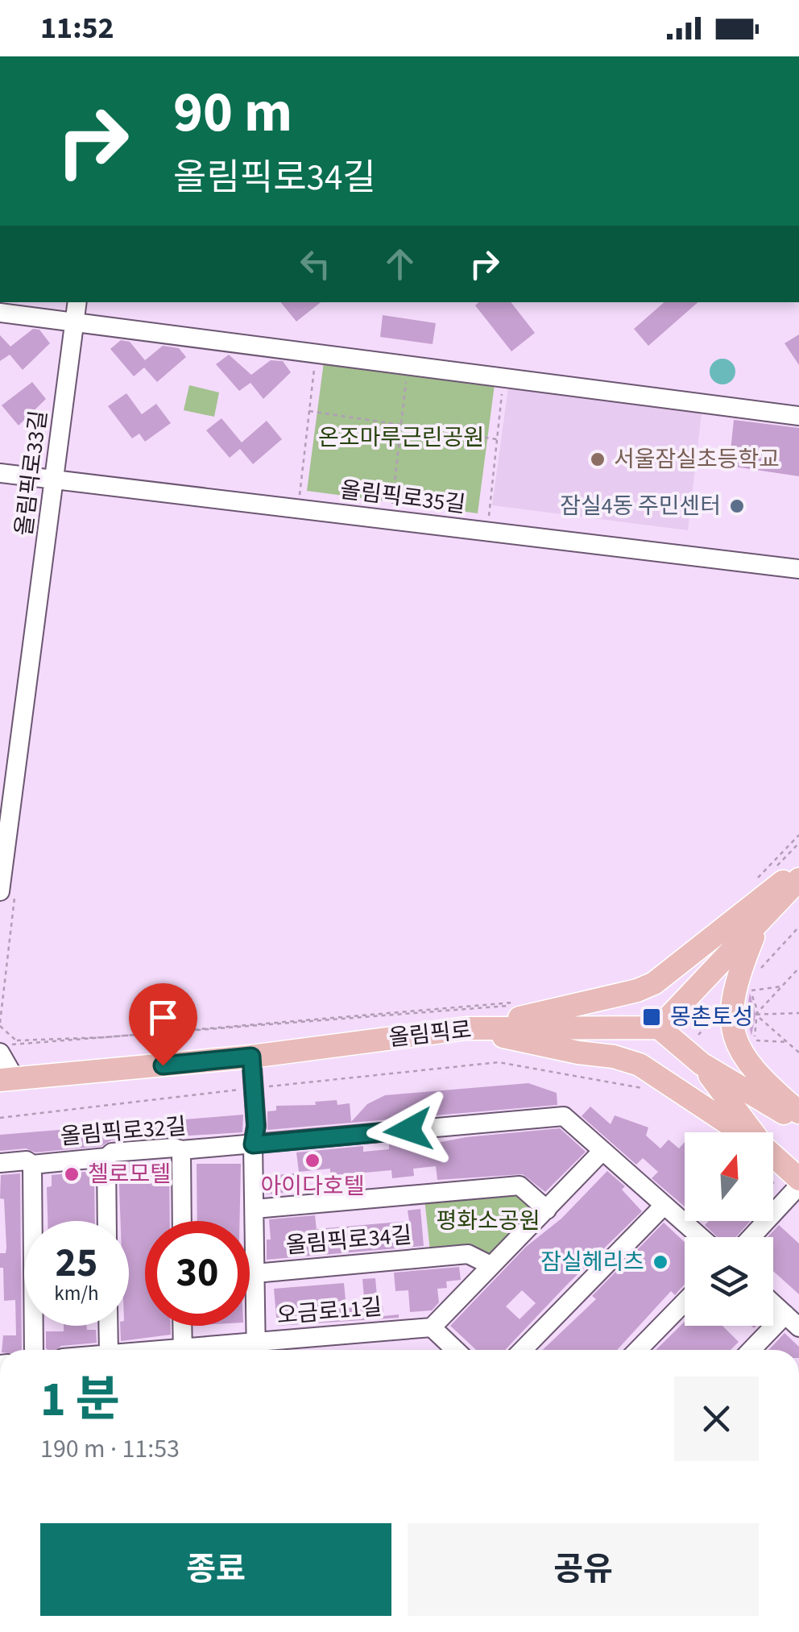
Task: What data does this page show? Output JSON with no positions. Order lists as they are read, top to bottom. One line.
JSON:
{"streets":{"main road":["올림픽로"],"street":["올림픽로33길","올림픽로35길","올림픽로32길","올림픽로34길","오금로11길"]},"crossings":[["올림픽로33길","올림픽로35길"],["올림픽로","올림픽로34길"],["올림픽로32길","올림픽로34길"],["올림픽로34길","오금로11길"]],"parks":["온조마루근린공원","평화소공원"],"places":{"other":["서울잠실초등학교","잠실4동 주민센터","아이다호텔","첼로모텔","잠실헤리츠"],"transit":["몽촌토성"]},"north":"top","page":{"status":"11:52","turn":["90 m","올림픽로34길"],"speed":"25 km/h","limit":"30","heading":["1 분","190 m · 11:53"],"buttons":["종료","공유"]}}
